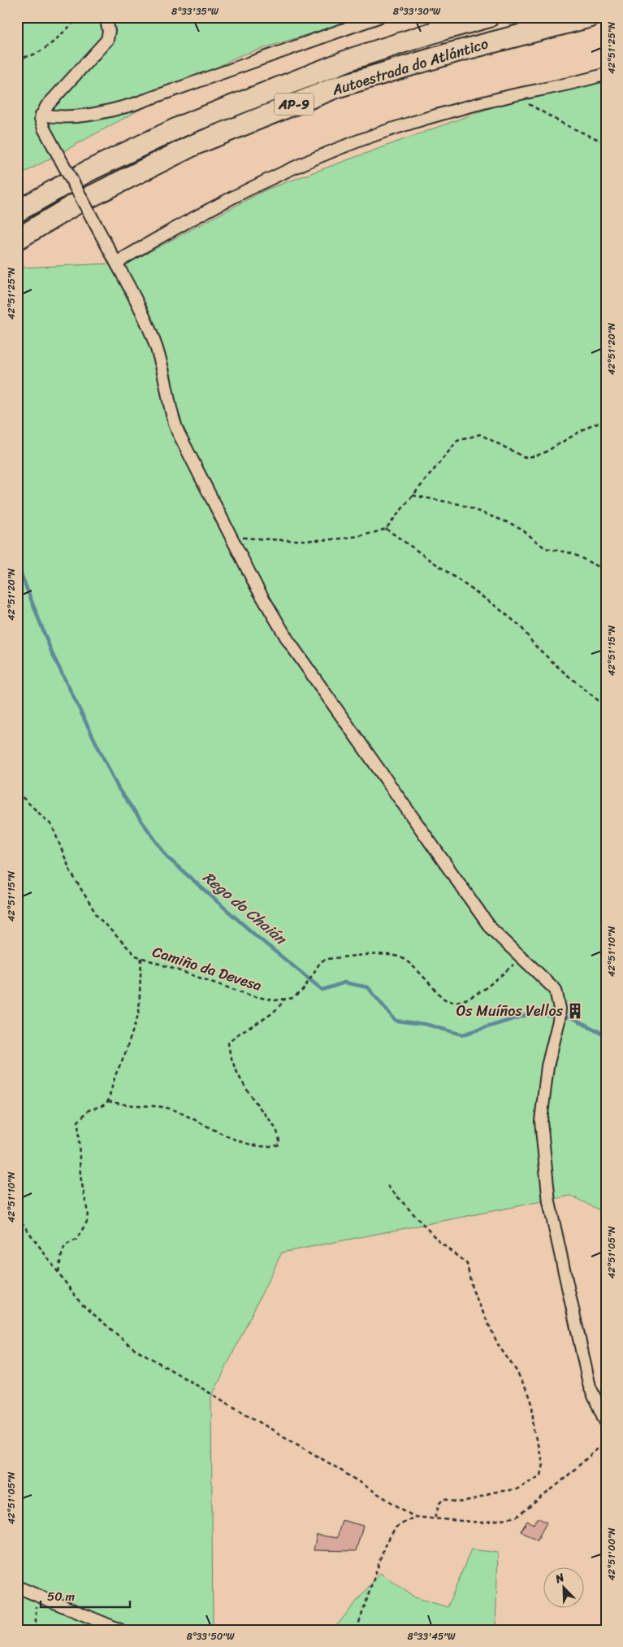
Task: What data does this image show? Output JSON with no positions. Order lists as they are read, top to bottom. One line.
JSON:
{"streets":{"highway":["Autoestrada do Atlántico","AP-9"],"path":["Camiño da Devesa"]},"water":["Rego do Chaián"],"places":{"building":["Os Muíños Vellos"]},"scale_bar":"50 m","north":"top left","coordinates":["8°33'35\"W","8°33'30\"W","42°51'25\"N","42°51'20\"N","42°51'15\"N","42°51'10\"N","42°51'05\"N","42°51'00\"N","8°33'50\"W","8°33'45\"W"]}
